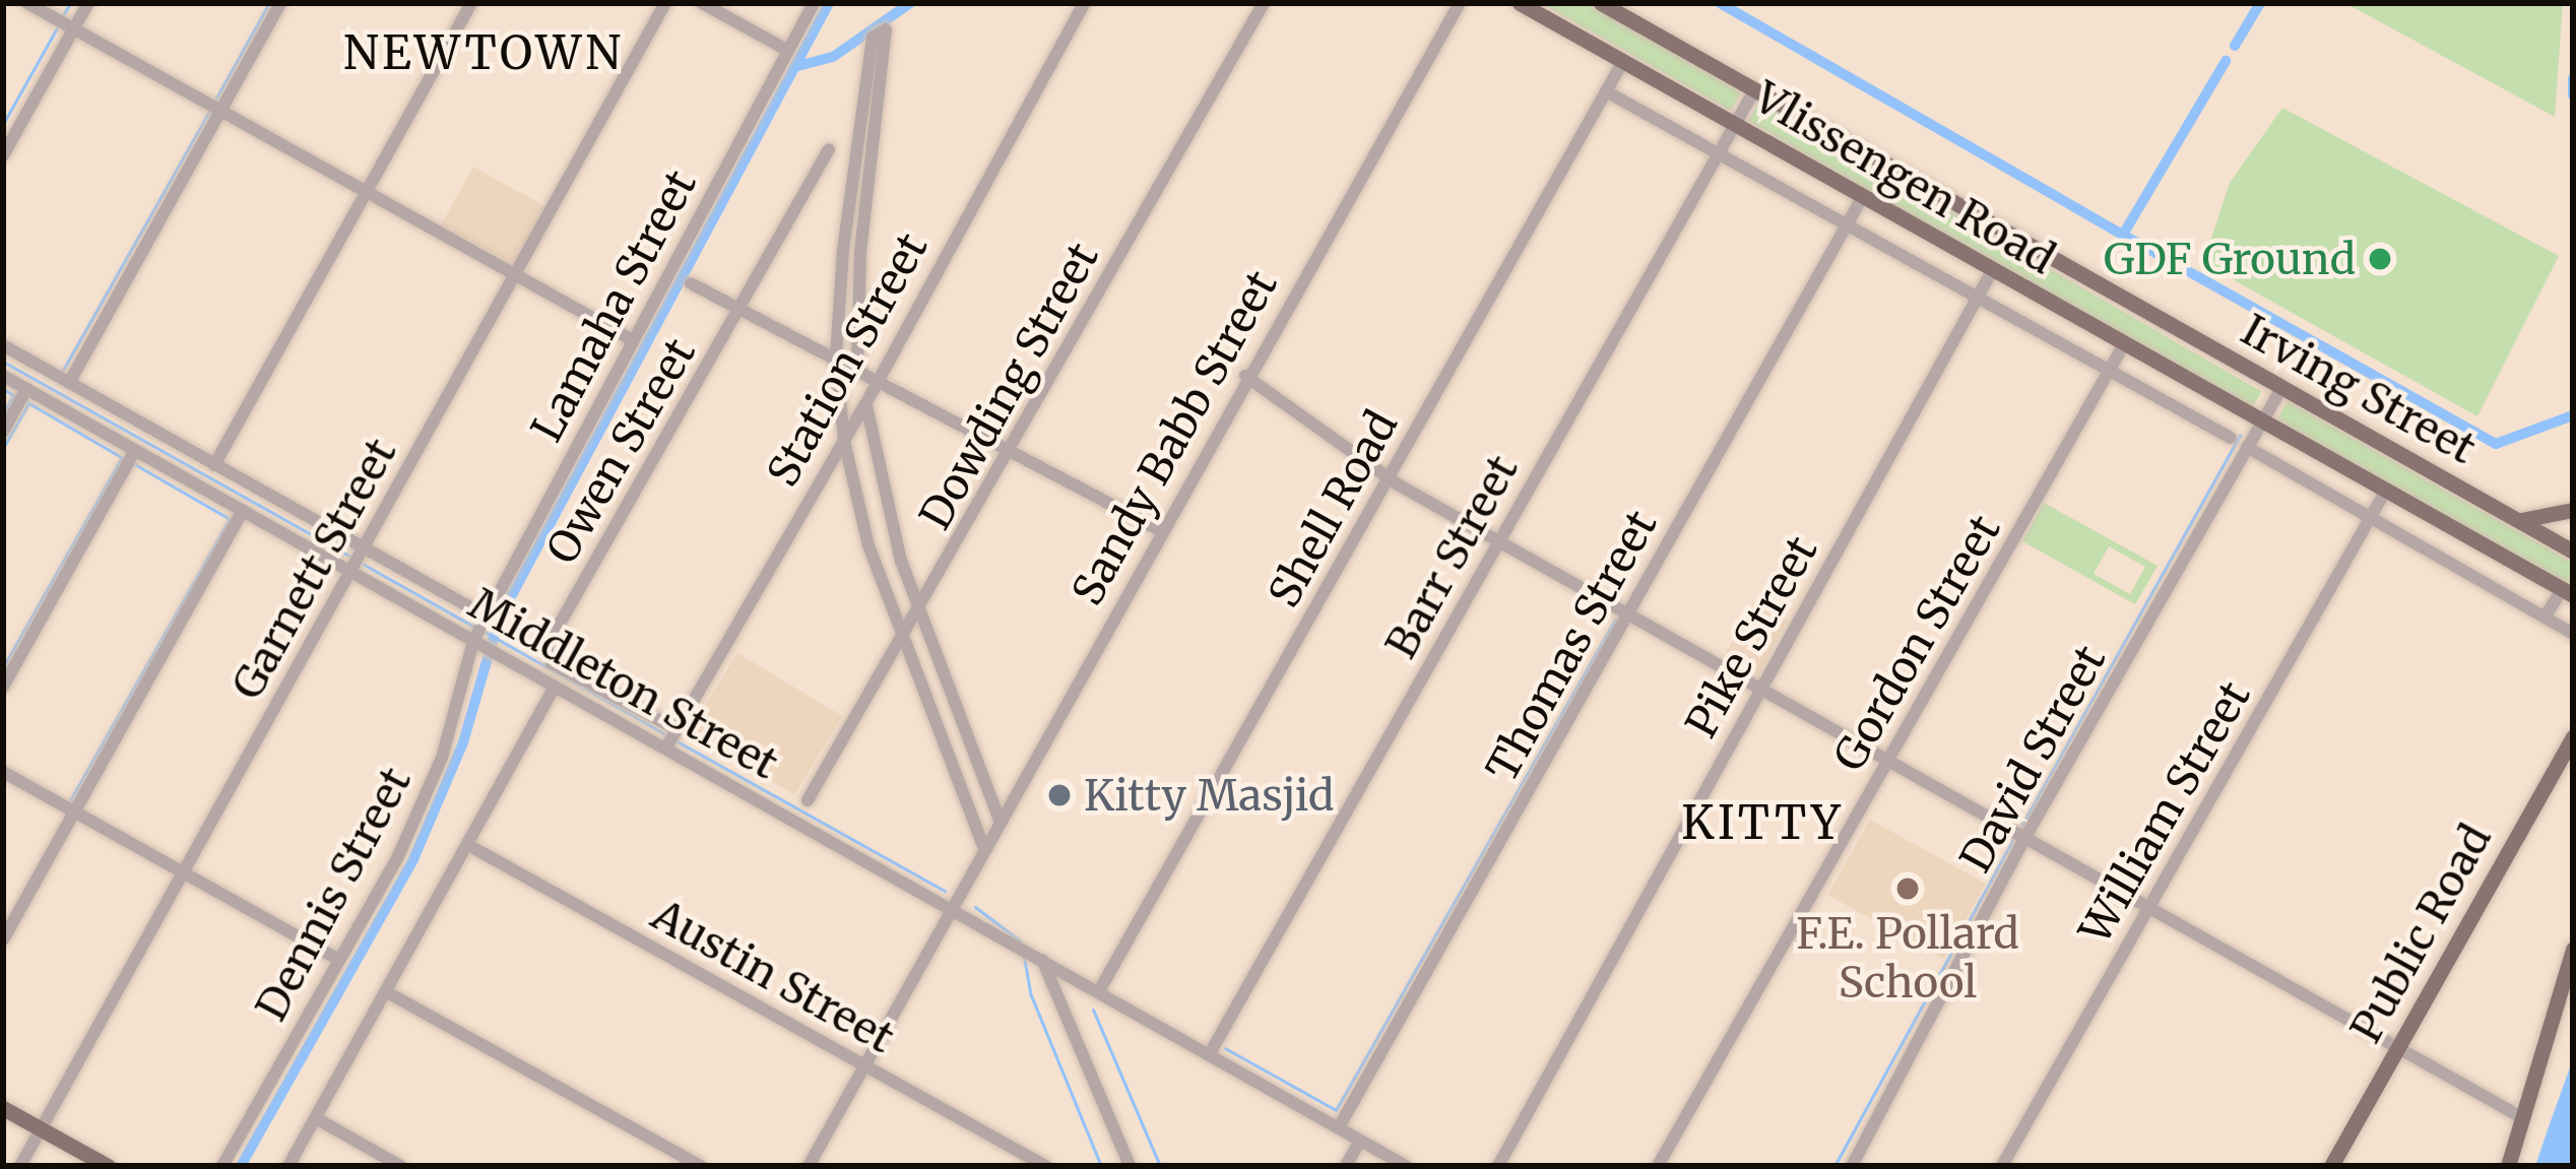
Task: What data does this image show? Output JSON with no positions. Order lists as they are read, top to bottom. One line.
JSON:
{"streets":{"main road":["Vlissengen Road","Irving Street","Public Road"],"street":["Lamaha Street","Station Street","Dowding Street","Sandy Babb Street","Owen Street","Shell Road","Barr Street","Garnett Street","Pike Street","Gordon Street","Thomas Street","Middleton Street","David Street","William Street","Dennis Street","Austin Street"]},"crossings":[["Vlissengen Road","Shell Road"],["Vlissengen Road","Barr Street"],["Vlissengen Road","Pike Street"],["Vlissengen Road","Gordon Street"],["Vlissengen Road","Thomas Street"],["Vlissengen Road","David Street"],["Vlissengen Road","William Street"],["Lamaha Street","Middleton Street"],["Lamaha Street","Dennis Street"],["Station Street","Owen Street"],["Station Street","Middleton Street"],["Irving Street","Barr Street"],["Irving Street","David Street"],["Sandy Babb Street","Middleton Street"],["Sandy Babb Street","Austin Street"],["Shell Road","Middleton Street"],["Barr Street","Middleton Street"],["Garnett Street","Middleton Street"],["Middleton Street","Dennis Street"]],"districts":["NEWTOWN","KITTY"],"places":["GDF Ground","Kitty Masjid","F.E. Pollard School"]}
